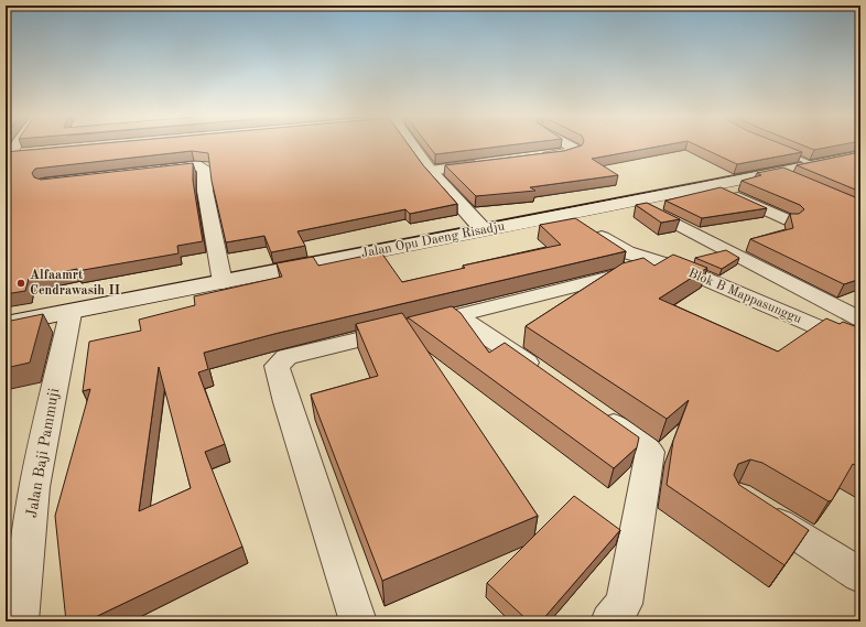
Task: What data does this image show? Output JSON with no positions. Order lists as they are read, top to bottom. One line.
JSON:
{"streets":{"main road":["Jalan Opu Daeng Risadju"],"street":["Blok B Mappasunggu","Jalan Baji Pammuji"]},"crossings":[["Jalan Opu Daeng Risadju","Blok B Mappasunggu"],["Jalan Opu Daeng Risadju","Jalan Baji Pammuji"]],"places":["Alfaamrt Cendrawasih II"]}
